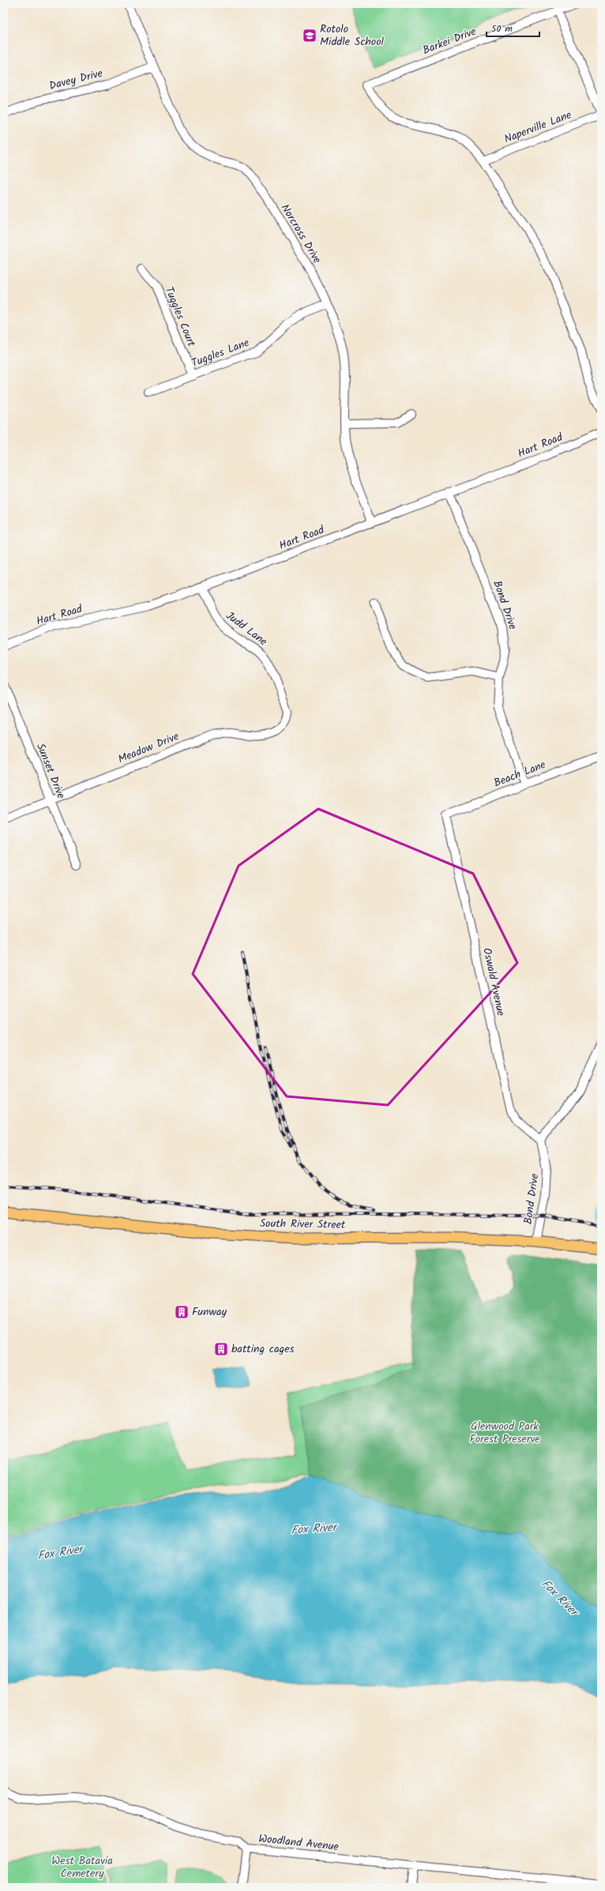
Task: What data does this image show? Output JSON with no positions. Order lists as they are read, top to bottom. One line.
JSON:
{"streets":{"main road":["South River Street"],"street":["Barkei Drive","Davey Drive","Naperville Lane","Norcross Drive","Tuggles Court","Tuggles Lane","Hart Road","Bond Drive","Judd Lane","Meadow Drive","Sunset Drive","Beach Lane","Oswald Avenue","Woodland Avenue"]},"crossings":[["Barkei Drive","Naperville Lane"],["Davey Drive","Norcross Drive"],["Norcross Drive","Tuggles Lane"],["Norcross Drive","Hart Road"],["Tuggles Court","Tuggles Lane"],["Hart Road","Bond Drive"],["Hart Road","Judd Lane"],["Bond Drive","Beach Lane"],["Bond Drive","Oswald Avenue"],["Bond Drive","South River Street"],["Judd Lane","Meadow Drive"],["Meadow Drive","Sunset Drive"],["Beach Lane","Oswald Avenue"]],"water":["Fox River"],"parks":["Glenwood Park Forest Preserve","West Batavia Cemetery"],"places":{"school or university":["Rotolo Middle School"],"building":["Funway","batting cages"]},"scale_bar":"50 m"}
